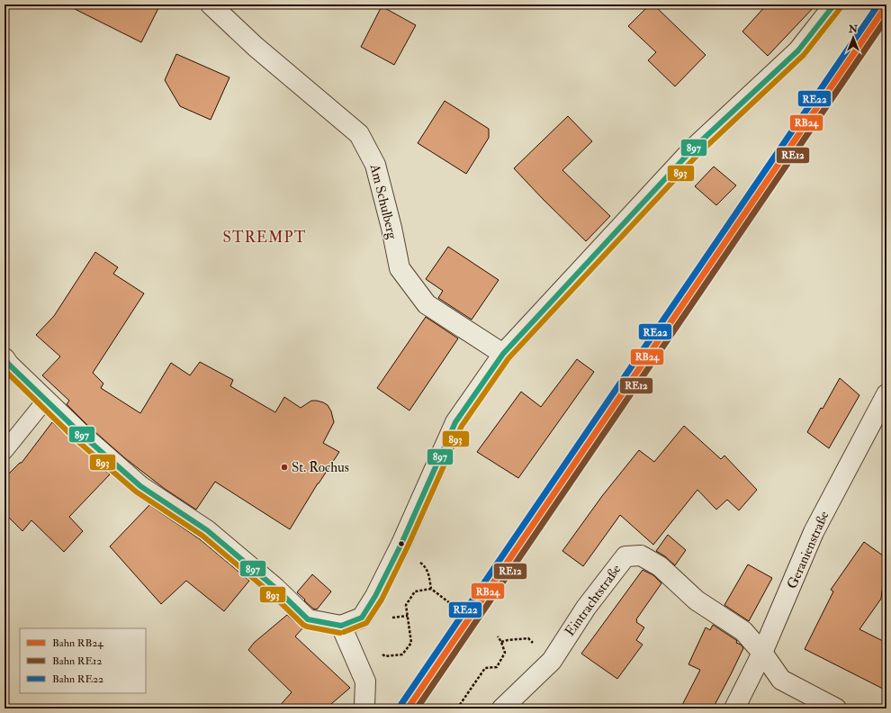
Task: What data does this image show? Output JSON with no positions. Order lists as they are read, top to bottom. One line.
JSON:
{"streets":{"street":["Am Schulberg","Geranienstraße","Eintrachtstraße"]},"crossings":[["Geranienstraße","Eintrachtstraße"]],"districts":["STREMPT"],"places":["St. Rochus"],"lines":["rail line RE22","transit line 897","rail line RB24","transit line 893","rail line RE12"],"legend":["Bahn RB24","Bahn RE12","Bahn RE22"],"north":"top"}
